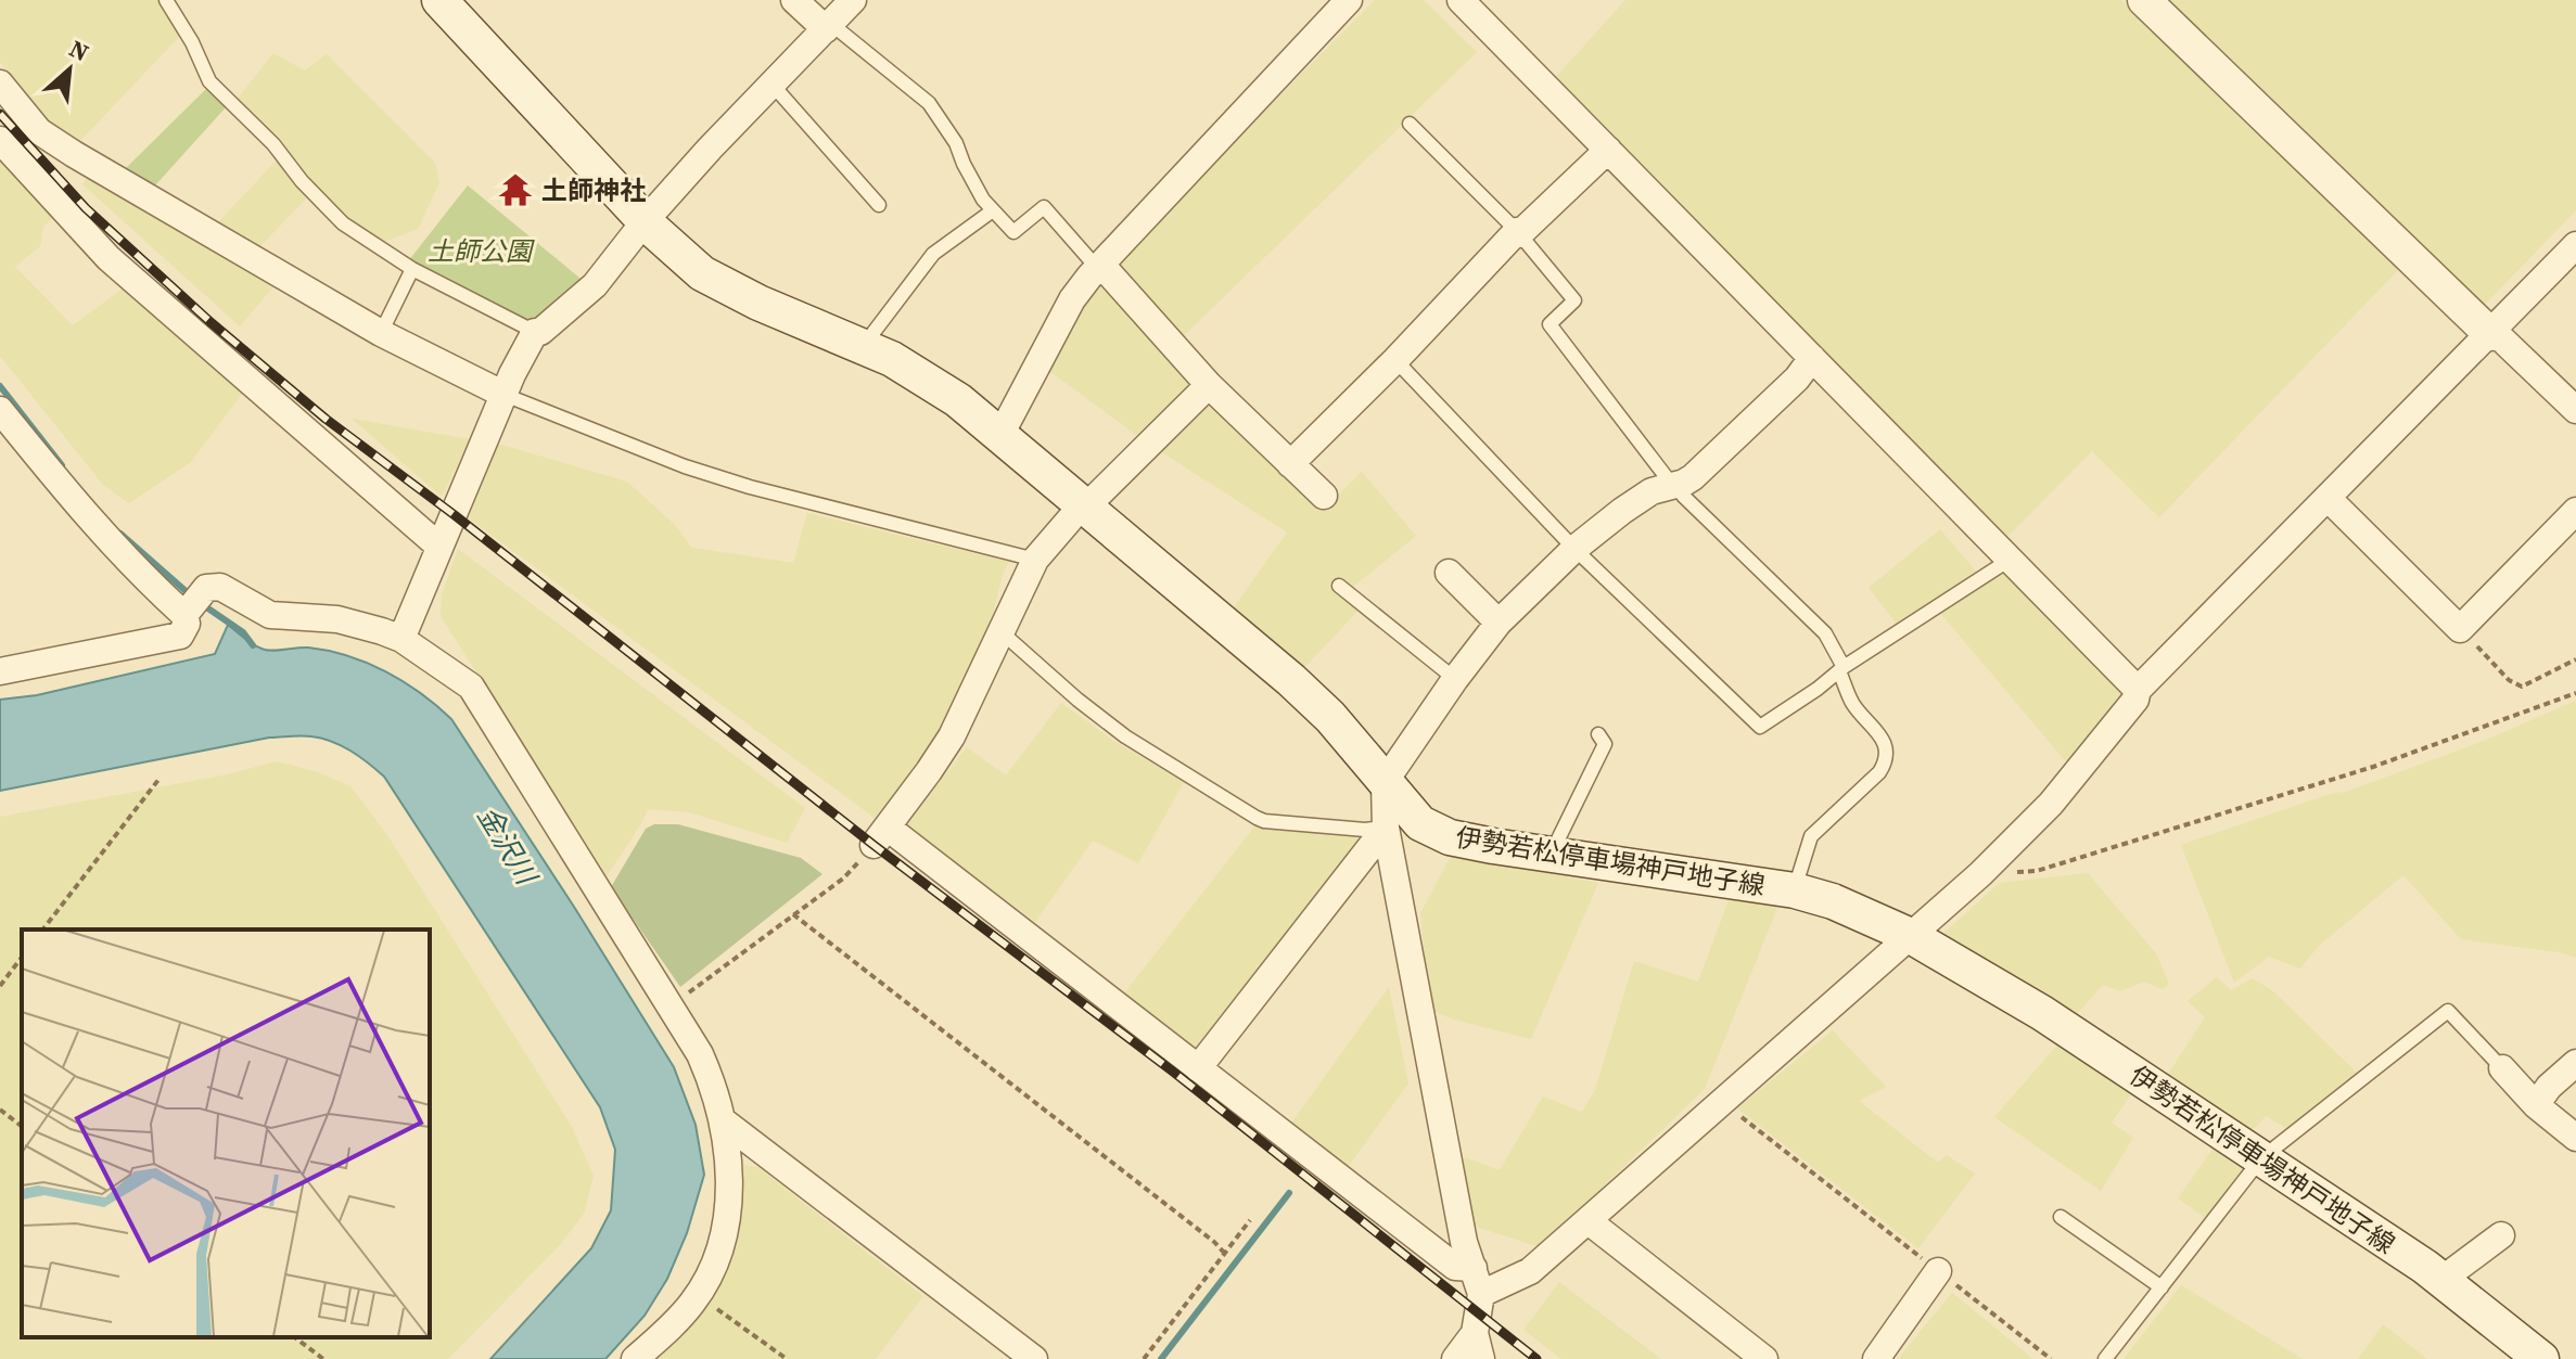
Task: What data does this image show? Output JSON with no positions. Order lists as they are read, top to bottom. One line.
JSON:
{"streets":{"main road":["伊勢若松停車場神戸地子線"]},"water":["金沢川"],"parks":["土師公園"],"places":{"temple":["土師神社"]},"north":"top right"}
